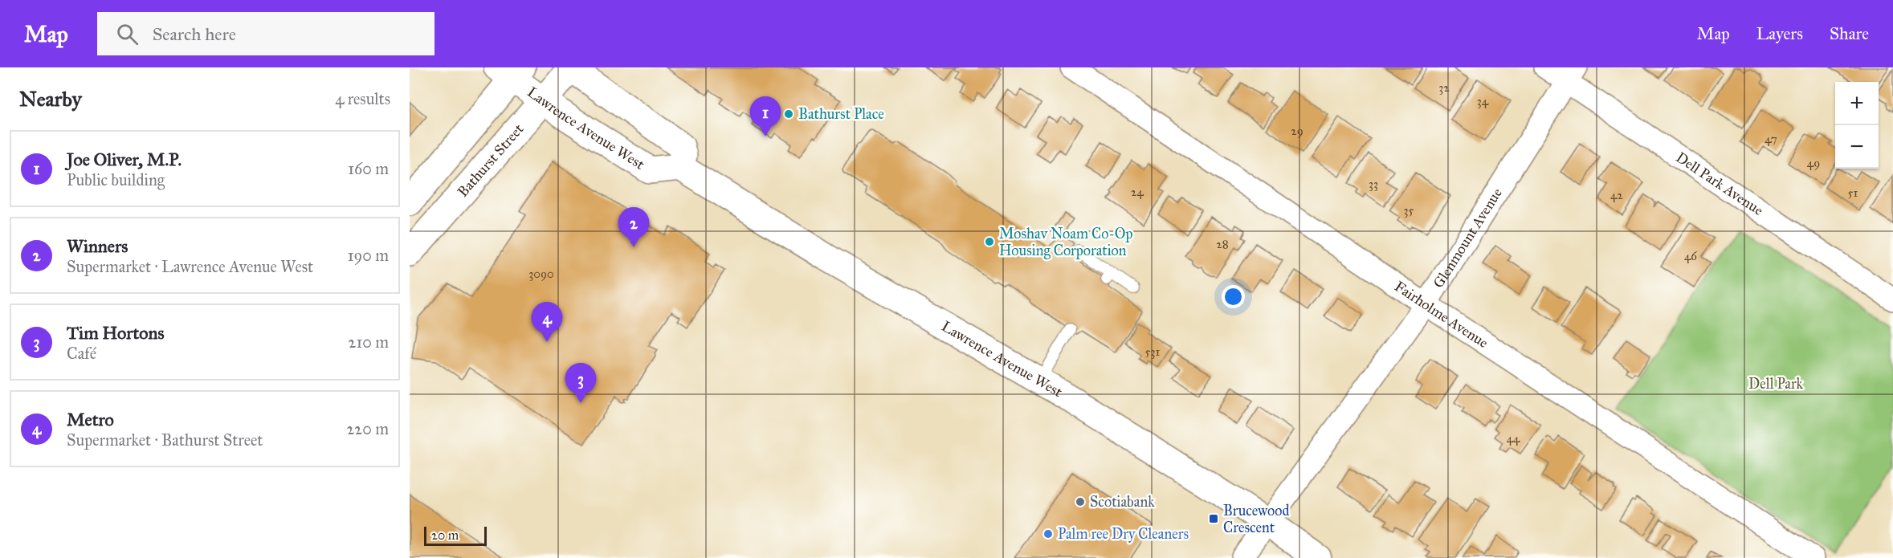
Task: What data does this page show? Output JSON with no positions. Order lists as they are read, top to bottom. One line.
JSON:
{"streets":{"main road":["Lawrence Avenue West","Bathurst Street"],"street":["Dell Park Avenue","Glenmount Avenue","Fairholme Avenue"]},"crossings":[["Lawrence Avenue West","Bathurst Street"],["Lawrence Avenue West","Glenmount Avenue"],["Dell Park Avenue","Glenmount Avenue"],["Glenmount Avenue","Fairholme Avenue"]],"parks":["Dell Park"],"places":{"other":["Bathurst Place","Moshav Noam Co-Op Housing Corporation","Scotiabank","Palm ree Dry Cleaners"],"transit":["Brucewood Crescent"]},"house_numbers":["32","34","29","47","49","33","24","51","42","35","28","46","3090","531","44"],"scale_bar":"20 m","page":{"header":"Map","search":"Search here","nav":["Map","Layers","Share"],"heading":["Nearby","4 results"],"map_buttons":["+","−"],"pins":["1","2","4","3"],"list":[{"mark":"1","name":"Joe Oliver, M.P.","note":"Public building","value":"160 m"},{"mark":"2","name":"Winners","note":"Supermarket · Lawrence Avenue West","value":"190 m"},{"mark":"3","name":"Tim Hortons","note":"Café","value":"210 m"},{"mark":"4","name":"Metro","note":"Supermarket · Bathurst Street","value":"220 m"}],"scale":"20 m"}}
